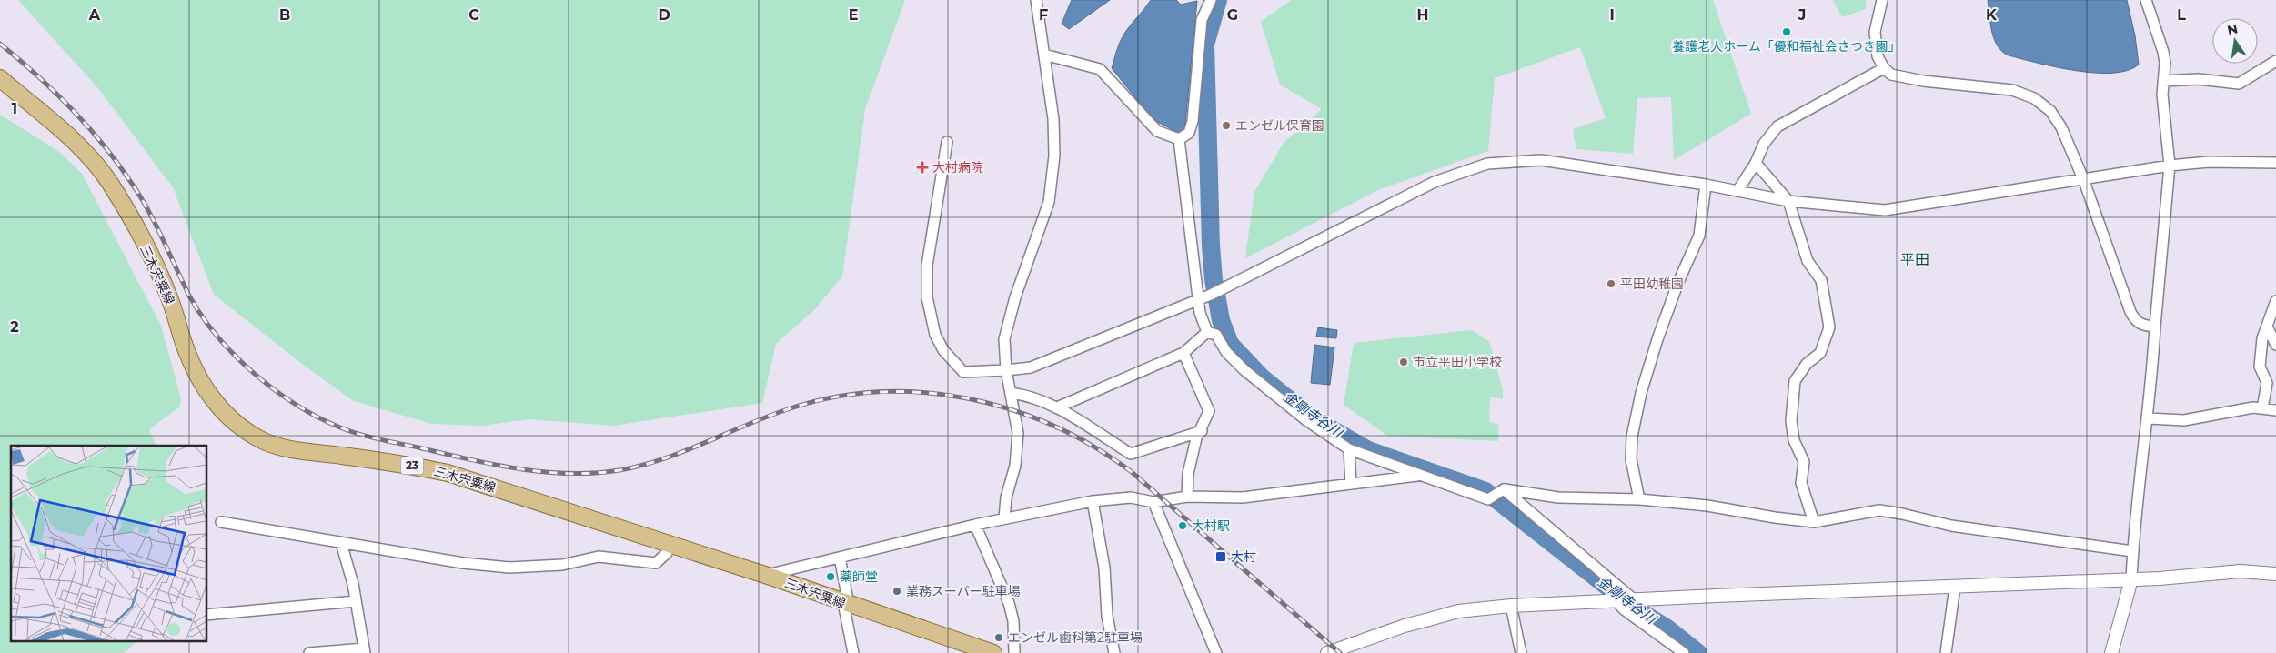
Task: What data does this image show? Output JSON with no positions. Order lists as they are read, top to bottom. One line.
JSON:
{"streets":{"main road":["三木宍粟線","23"]},"districts":["平田"],"water":["金剛寺谷川"],"places":{"other":["養護老人ホーム「優和福祉会さつき園」","エンゼル保育園","平田幼稚園","市立平田小学校","大村駅","薬師堂","業務スーパー駐車場","エンゼル歯科第2駐車場"],"health":["大村病院"],"transit":["大村"]},"north":"top","grid":{"columns":["A","B","C","D","E","F","G","H","I","J","K","L"],"rows":["1","2"]}}
